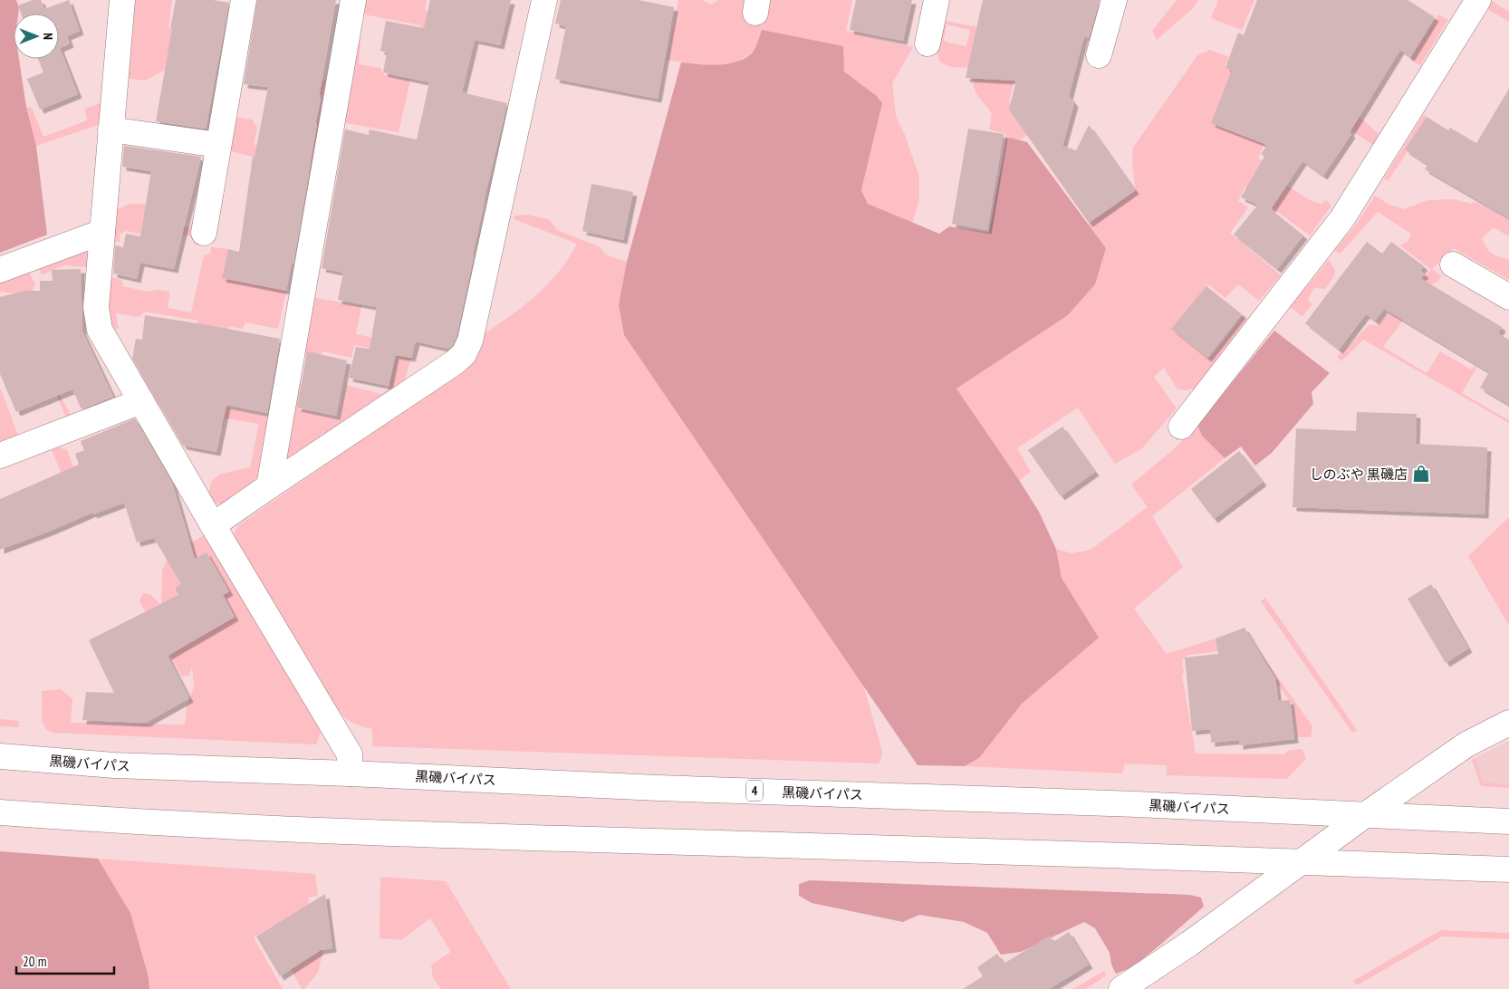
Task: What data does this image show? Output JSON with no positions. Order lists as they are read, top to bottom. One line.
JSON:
{"streets":{"main road":["黒磯バイパス","4"]},"places":{"shop":["しのぶや 黒磯店"]},"scale_bar":"20 m","north":"right"}
